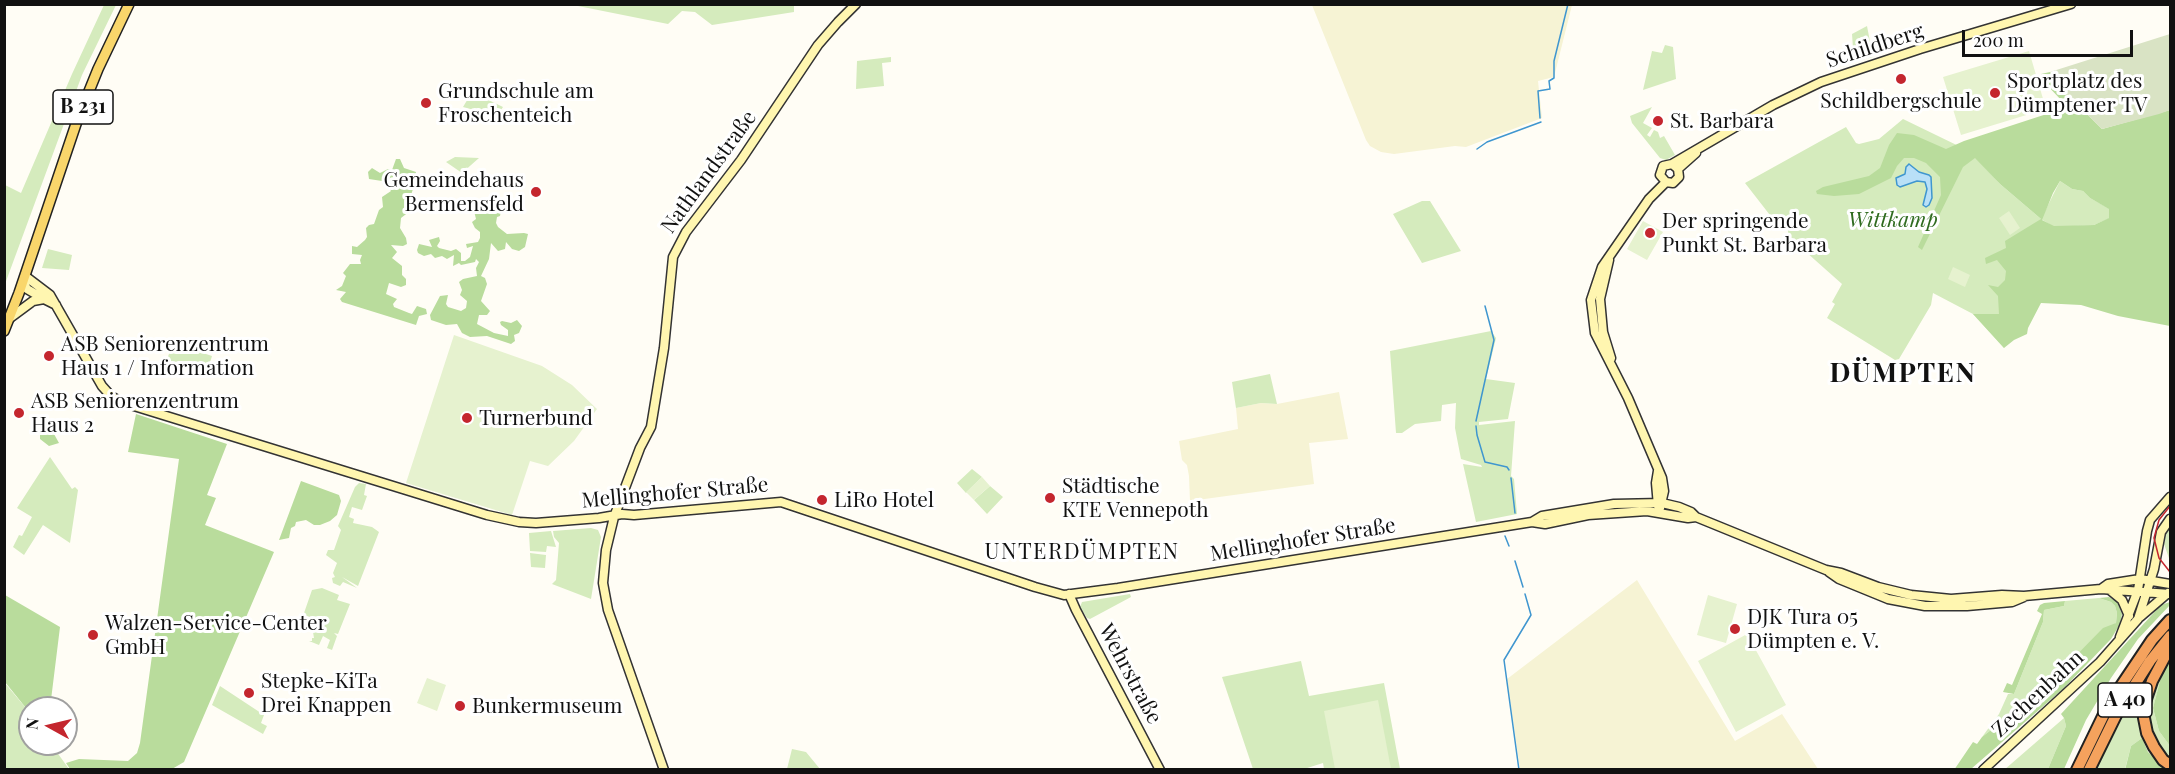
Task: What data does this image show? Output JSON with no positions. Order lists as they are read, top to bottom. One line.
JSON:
{"streets":{"highway":["A 40"],"main road":["Schildberg","B 231","Nathlandstraße","Mellinghofer Straße","Wehrstraße","Zechenbahn"]},"crossings":[["B 231","Mellinghofer Straße"],["Nathlandstraße","Mellinghofer Straße"],["Mellinghofer Straße","Wehrstraße"],["Mellinghofer Straße","Zechenbahn"]],"districts":["DÜMPTEN","UNTERDÜMPTEN"],"parks":["Wittkamp"],"places":["Schildbergschule","Sportplatz des Dümptener TV","Grundschule am Froschenteich","St. Barbara","Gemeindehaus Bermensfeld","Der springende Punkt St. Barbara","ASB Seniorenzentrum Haus 1 / Information","ASB Seniorenzentrum Haus 2","Turnerbund","Städtische KTE Vennepoth","LiRo Hotel","DJK Tura 05 Dümpten e. V.","Walzen-Service-Center GmbH","Stepke-KiTa Drei Knappen","Bunkermuseum"],"scale_bar":"200 m","north":"left"}
